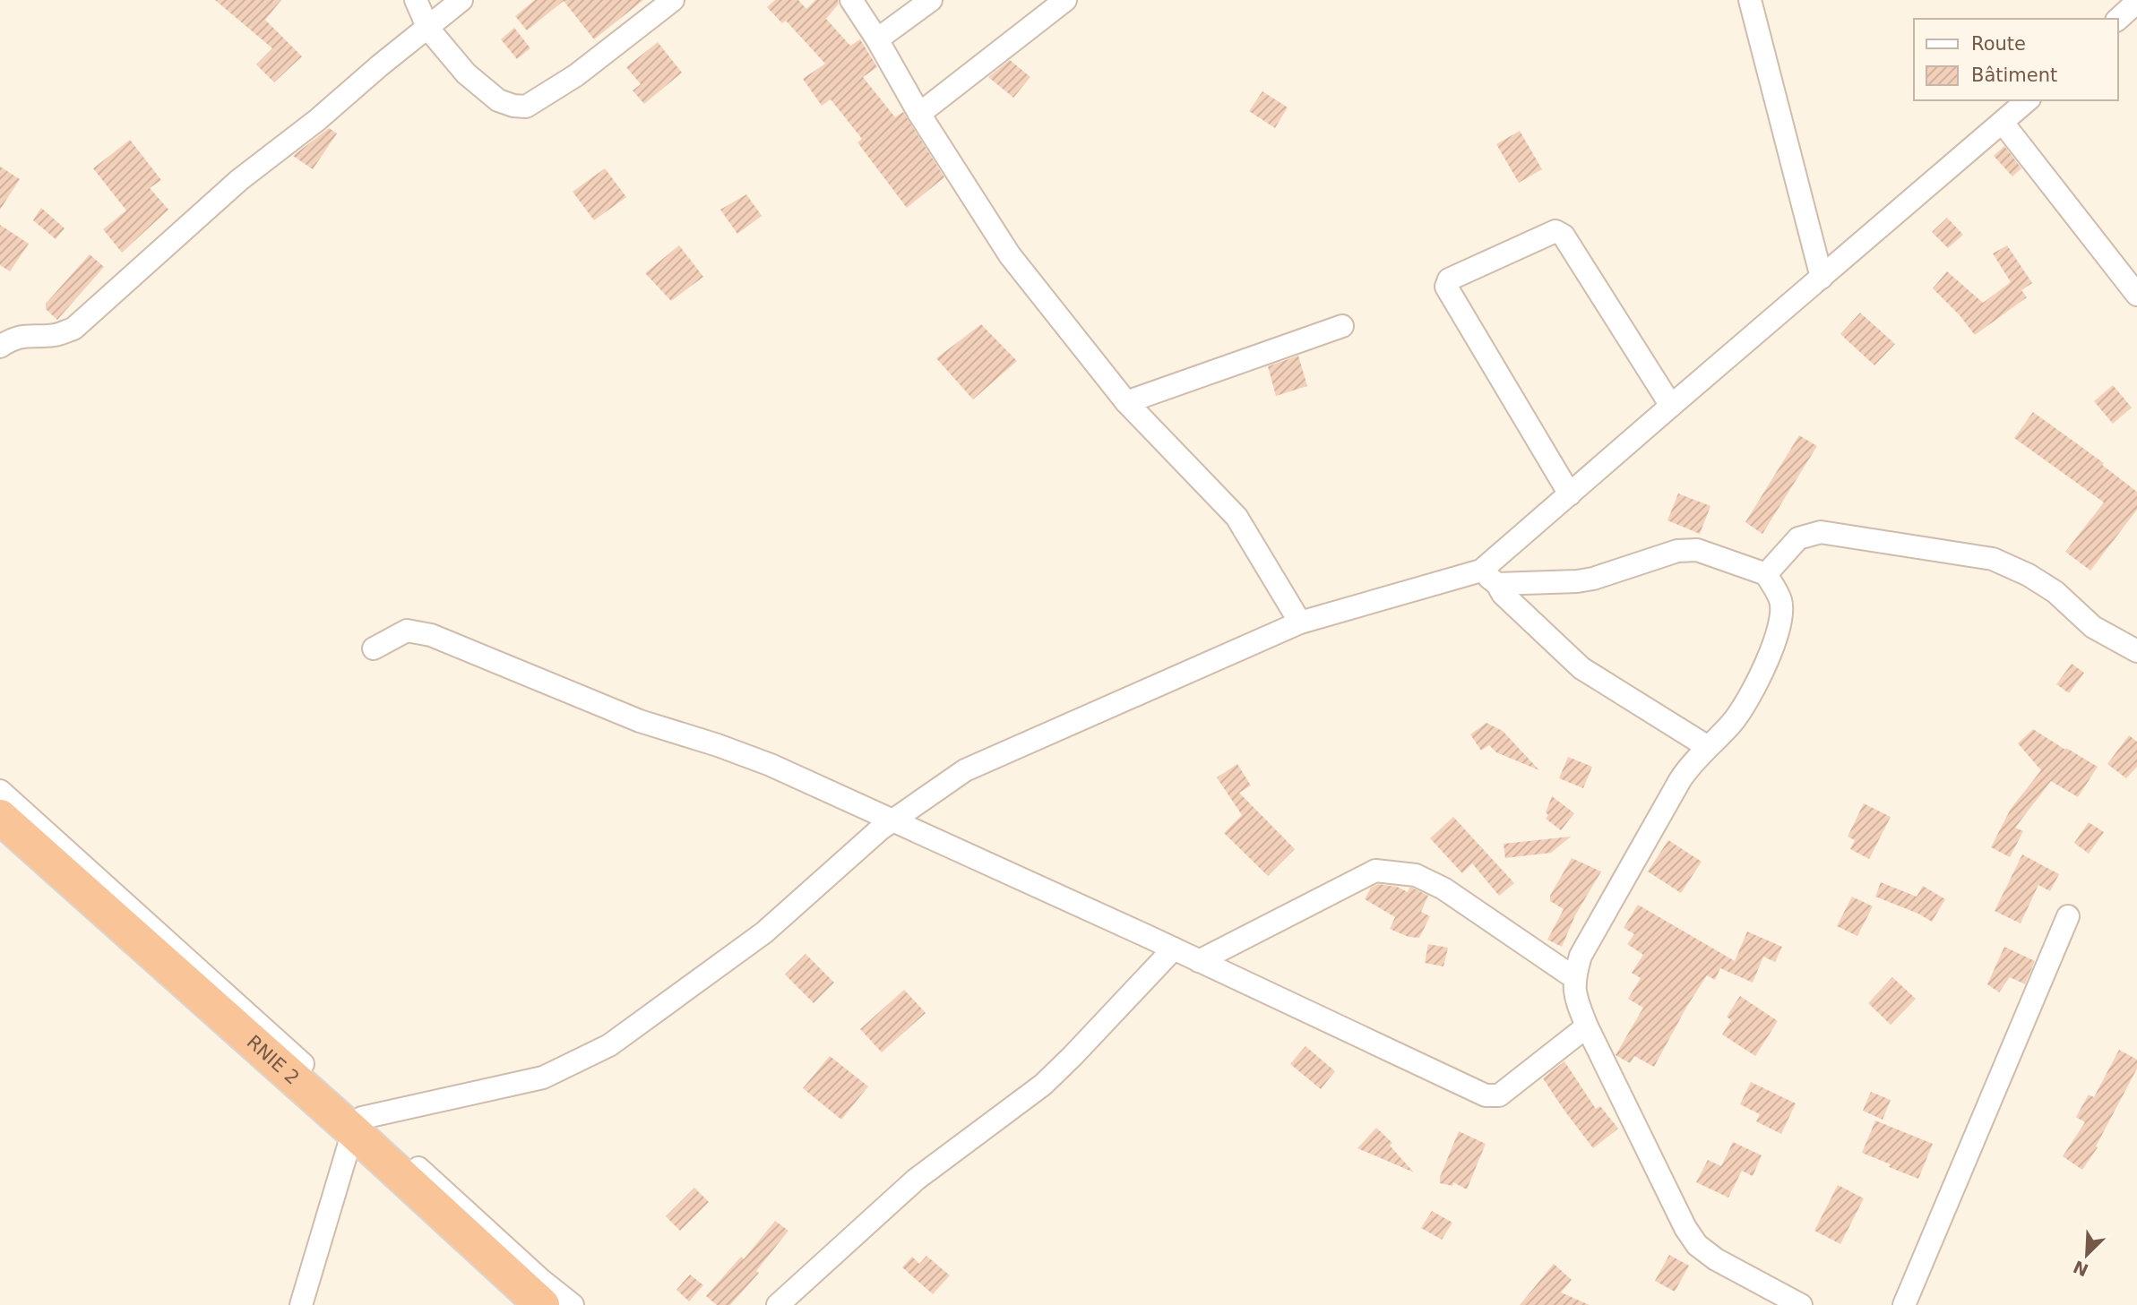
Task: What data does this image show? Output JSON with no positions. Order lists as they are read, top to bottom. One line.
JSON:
{"streets":{"highway":["RNIE 2"]},"legend":["Route","Bâtiment"],"north":"bottom left"}
